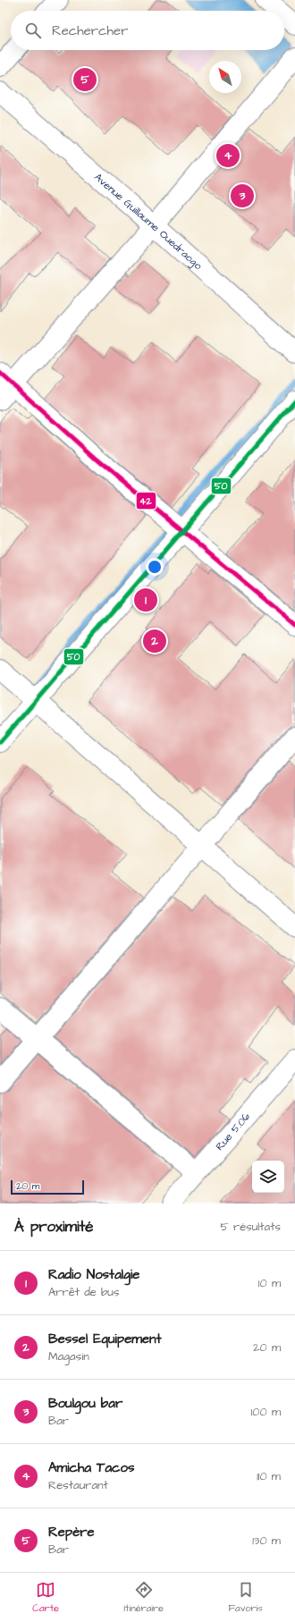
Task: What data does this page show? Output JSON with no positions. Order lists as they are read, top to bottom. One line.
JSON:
{"streets":{"street":["Avenue Guillaume Ouedraogo","Rue 5.06"]},"lines":["transit line 42","transit line 50"],"scale_bar":"20 m","north":"top left","page":{"search":"Rechercher","pins":["5","4","3","1","2"],"scale":"20 m","heading":["À proximité","5 résultats"],"list":[{"mark":"1","name":"Radio Nostalgie","note":"Arrêt de bus","value":"10 m"},{"mark":"2","name":"Bessel Equipement","note":"Magasin","value":"20 m"},{"mark":"3","name":"Boulgou bar","note":"Bar","value":"100 m"},{"mark":"4","name":"Amicha Tacos","note":"Restaurant","value":"110 m"},{"mark":"5","name":"Repère","note":"Bar","value":"130 m"}],"nav":["Carte","Itinéraire","Favoris"]}}
